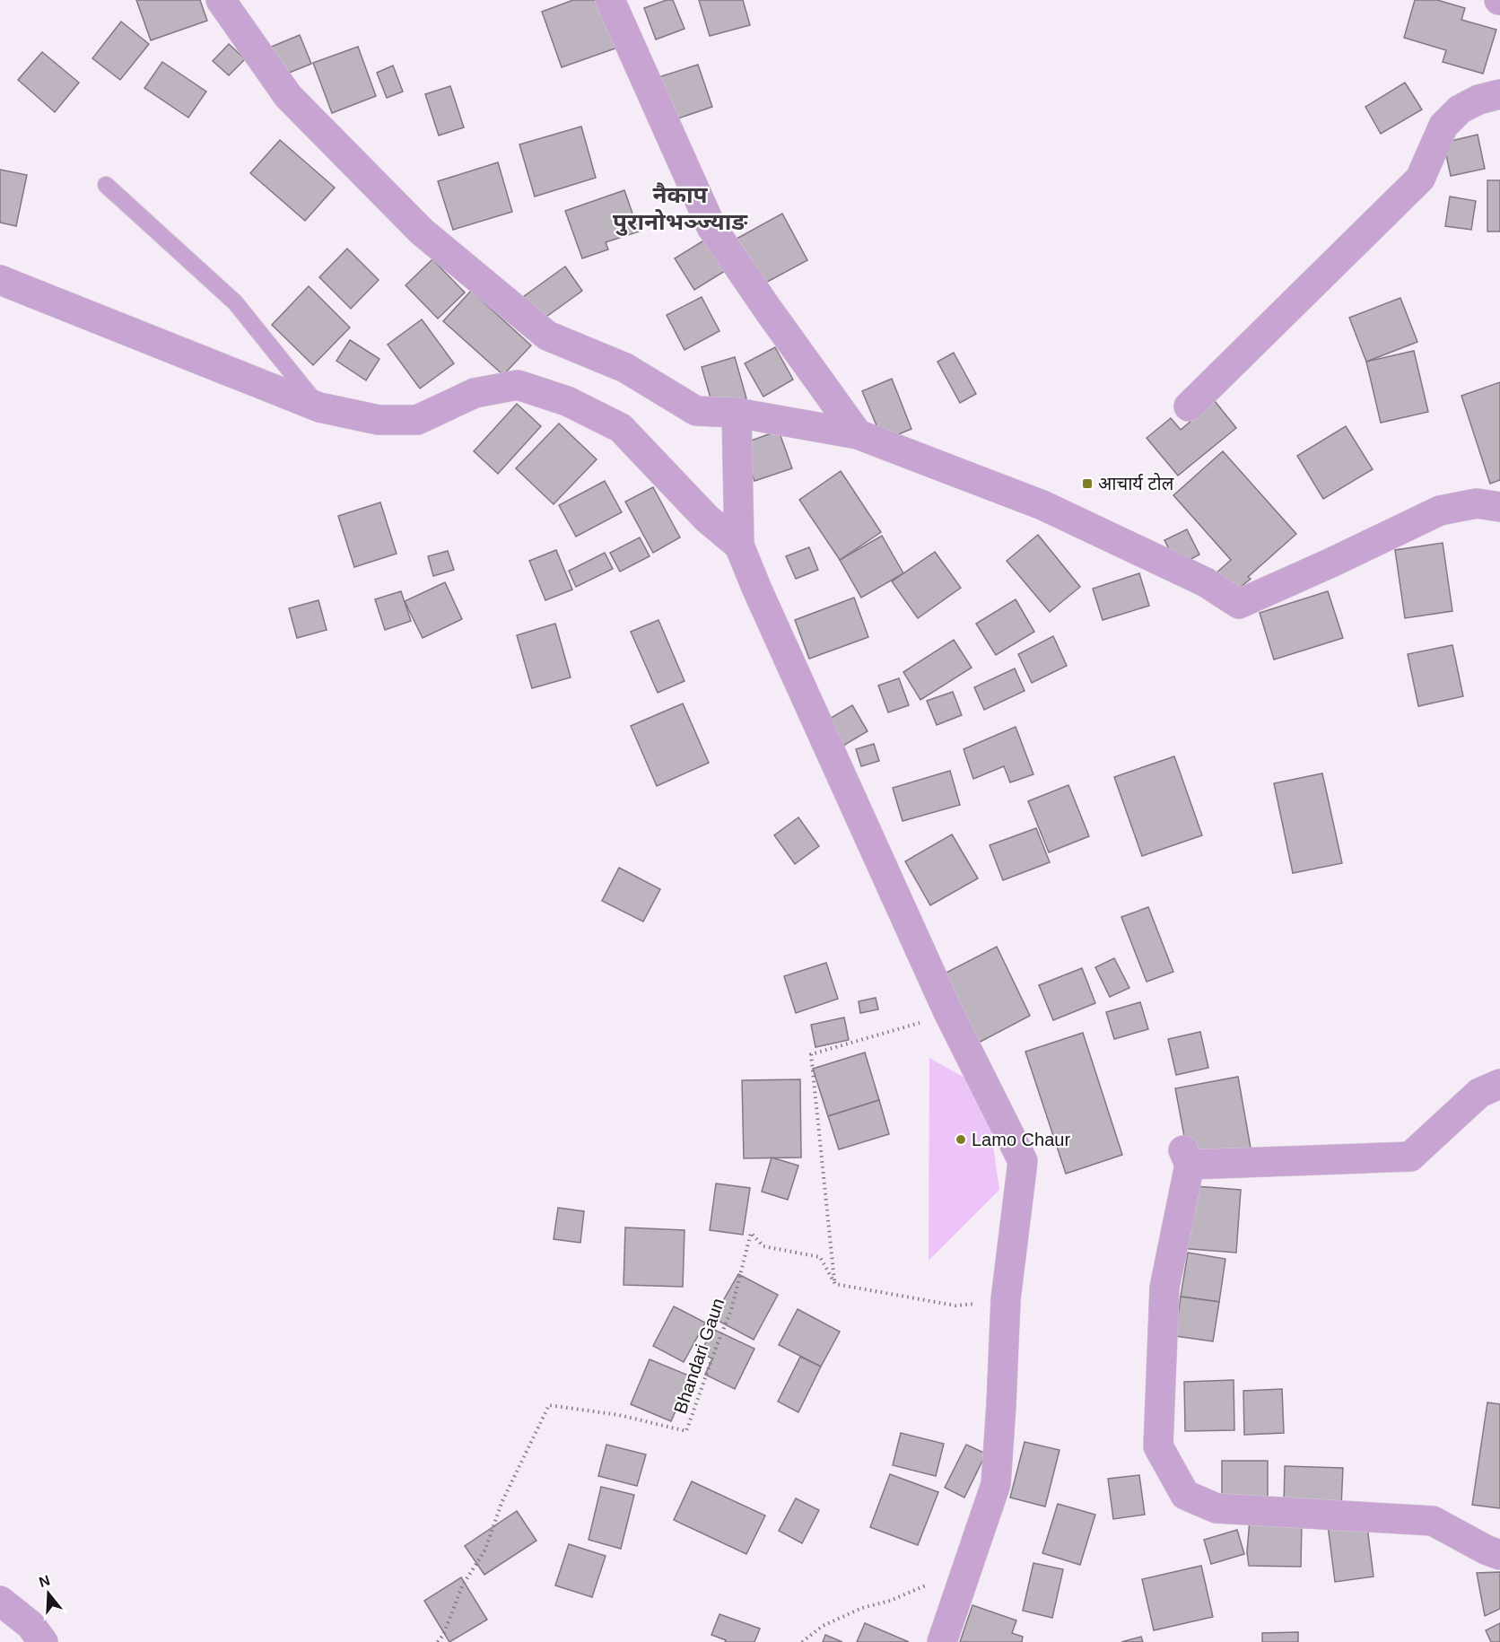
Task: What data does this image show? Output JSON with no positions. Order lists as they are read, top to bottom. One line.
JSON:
{"streets":{"path":["Bhandari Gaun"]},"districts":["नैकाप पुरानोभञ्ज्याङ"],"places":{"transit":["आचार्य टोल"],"other":["Lamo Chaur"]},"north":"top"}
